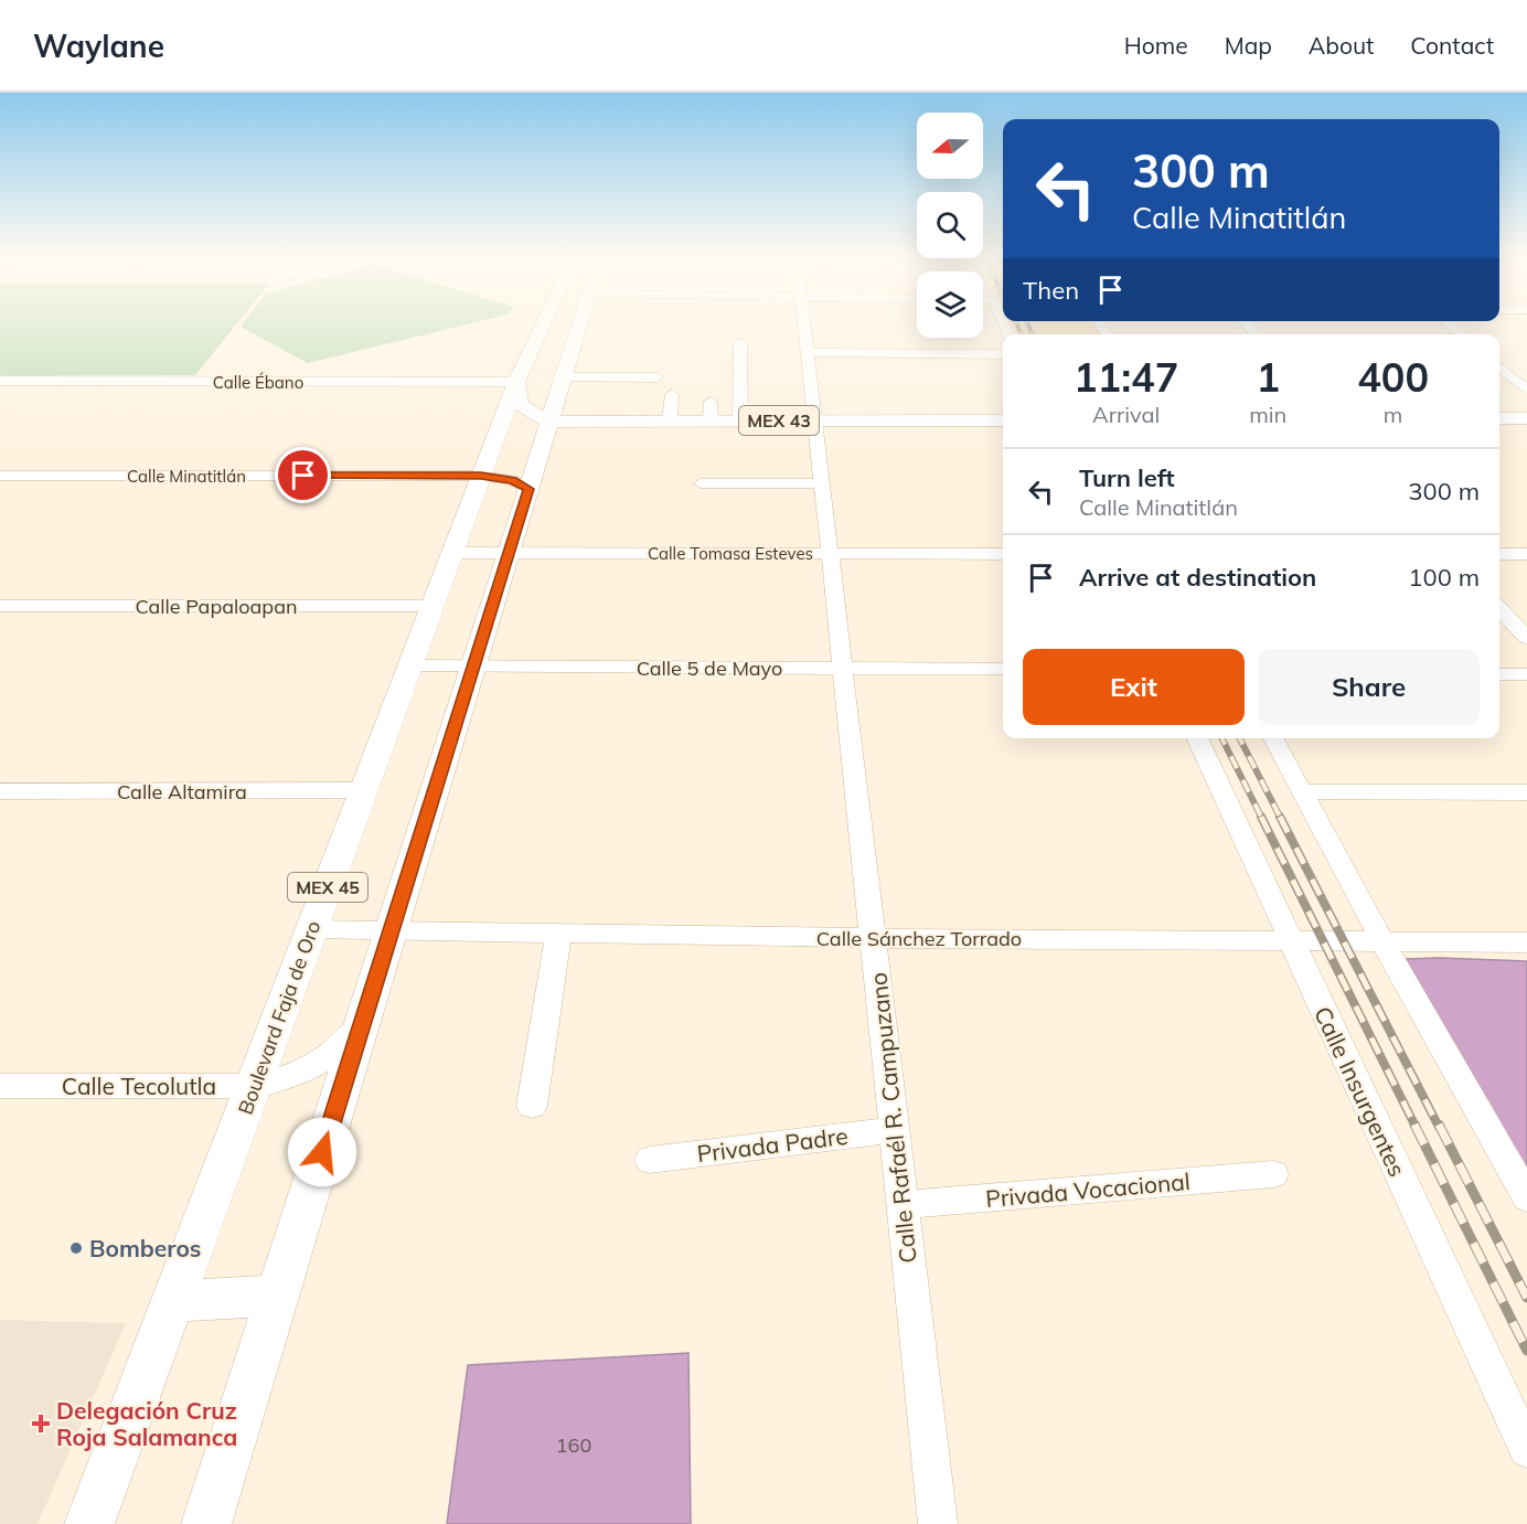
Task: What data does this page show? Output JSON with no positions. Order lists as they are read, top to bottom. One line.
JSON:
{"streets":{"main road":["MEX 43","MEX 45","Boulevard Faja de Oro"],"street":["Calle Ébano","Calle Minatitlán","Calle Tomasa Esteves","Calle Papaloapan","Calle 5 de Mayo","Calle Altamira","Calle Sánchez Torrado","Calle Tecolutla","Calle Insurgentes","Calle Rafaél R. Campuzano","Privada Padre","Privada Vocacional"]},"crossings":[["Calle Ébano","Boulevard Faja de Oro"],["MEX 43","Calle Rafaél R. Campuzano"],["Calle Minatitlán","Boulevard Faja de Oro"],["Calle Tomasa Esteves","Boulevard Faja de Oro"],["Calle Tomasa Esteves","Calle Rafaél R. Campuzano"],["Calle Papaloapan","Boulevard Faja de Oro"],["Calle 5 de Mayo","Boulevard Faja de Oro"],["Calle 5 de Mayo","Calle Rafaél R. Campuzano"],["Calle Altamira","Boulevard Faja de Oro"],["Calle Sánchez Torrado","Boulevard Faja de Oro"],["Calle Sánchez Torrado","Calle Insurgentes"],["Calle Sánchez Torrado","Calle Rafaél R. Campuzano"],["Boulevard Faja de Oro","Calle Tecolutla"],["Calle Rafaél R. Campuzano","Privada Padre"],["Calle Rafaél R. Campuzano","Privada Vocacional"]],"places":{"other":["Bomberos"],"health":["Delegación Cruz Roja Salamanca"]},"house_numbers":["160"],"north":"left","page":{"header":"Waylane","nav":["Home","Map","About","Contact"],"turn":["300 m","Calle Minatitlán"],"then":"Then","eta":["11:47","Arrival","1","min","400","m"],"list":[{"name":"Turn left","note":"Calle Minatitlán","value":"300 m"},{"name":"Arrive at destination","value":"100 m"}],"buttons":["Exit","Share"]}}
